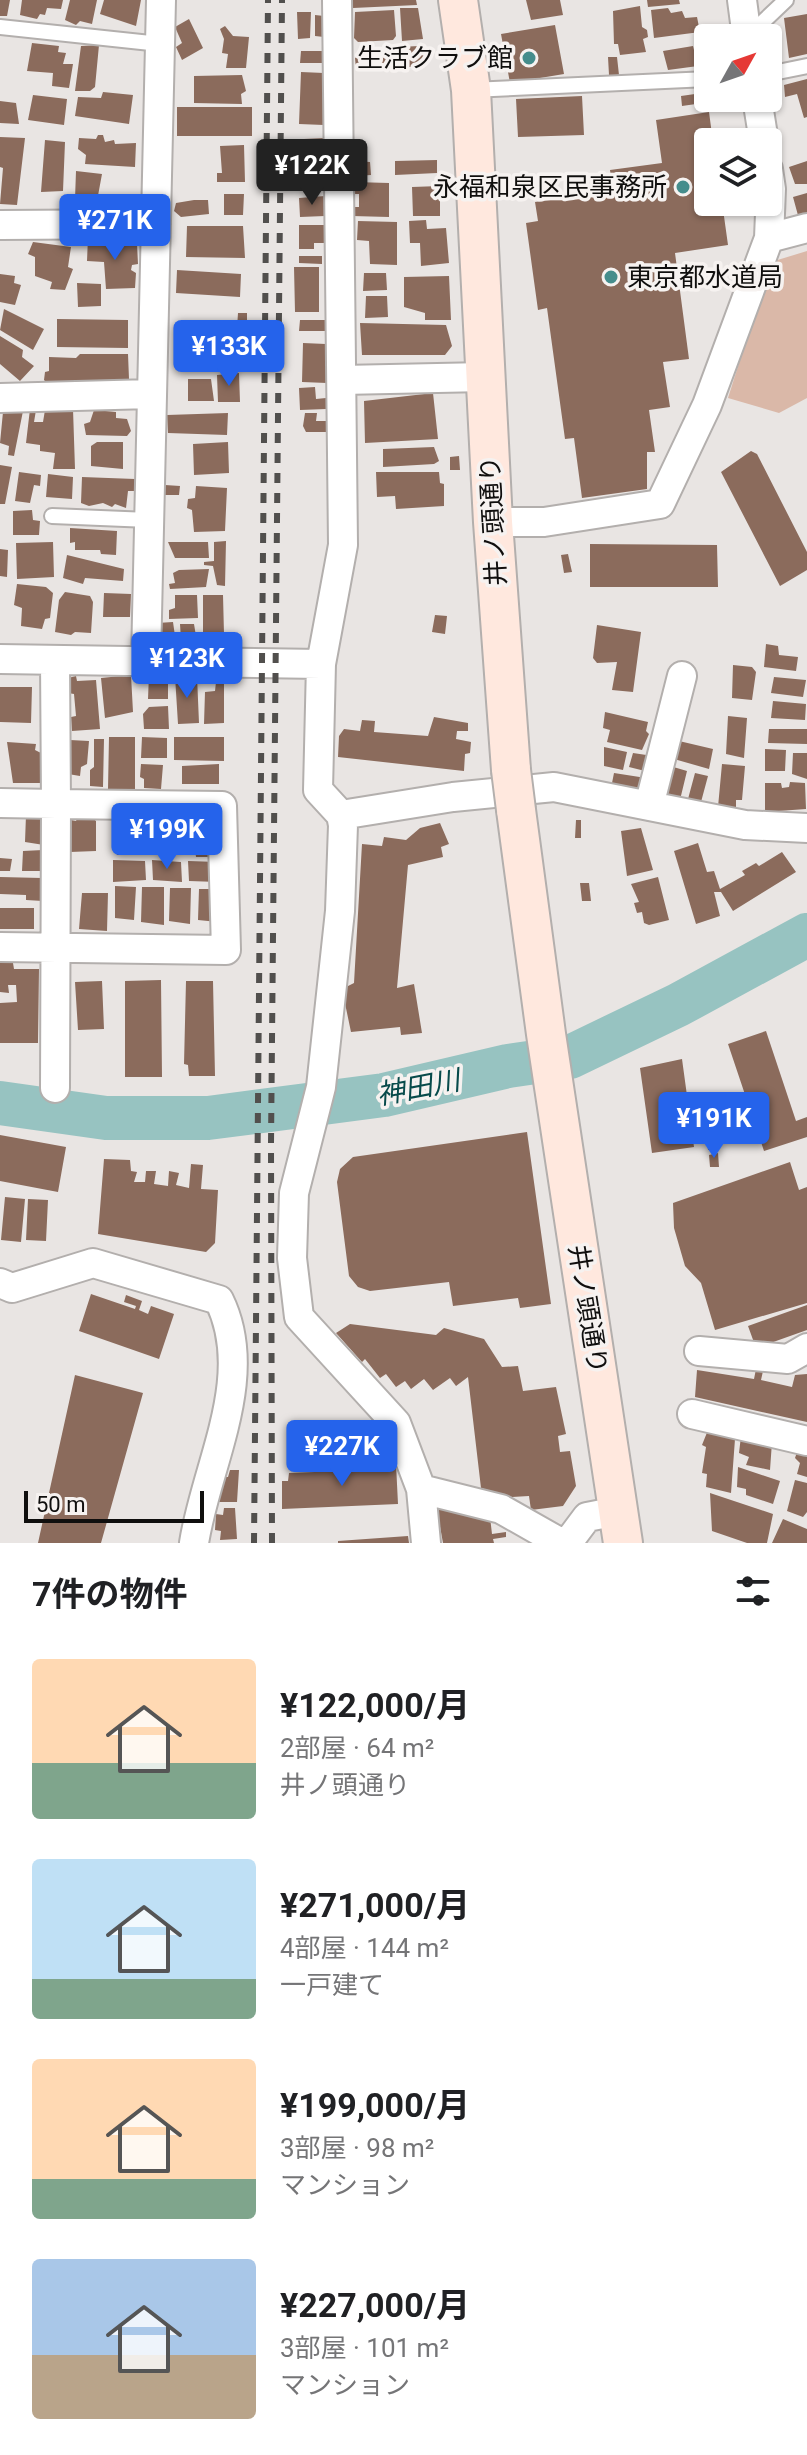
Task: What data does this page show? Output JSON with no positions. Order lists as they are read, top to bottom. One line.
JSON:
{"streets":{"main road":["井ノ頭通り"]},"water":["神田川"],"places":["生活クラブ館","永福和泉区民事務所","東京都水道局"],"scale_bar":"50 m","north":"top right","page":{"price":["¥122K","¥271K","¥133K","¥123K","¥199K","¥191K","¥227K"],"scale":"50 m","heading":"7件の物件","list":[{"name":"¥122,000/月","note":"2部屋 · 64 m² · 井ノ頭通り"},{"name":"¥271,000/月","note":"4部屋 · 144 m² · 一戸建て"},{"name":"¥199,000/月","note":"3部屋 · 98 m² · マンション"},{"name":"¥227,000/月","note":"3部屋 · 101 m² · マンション"}]}}
